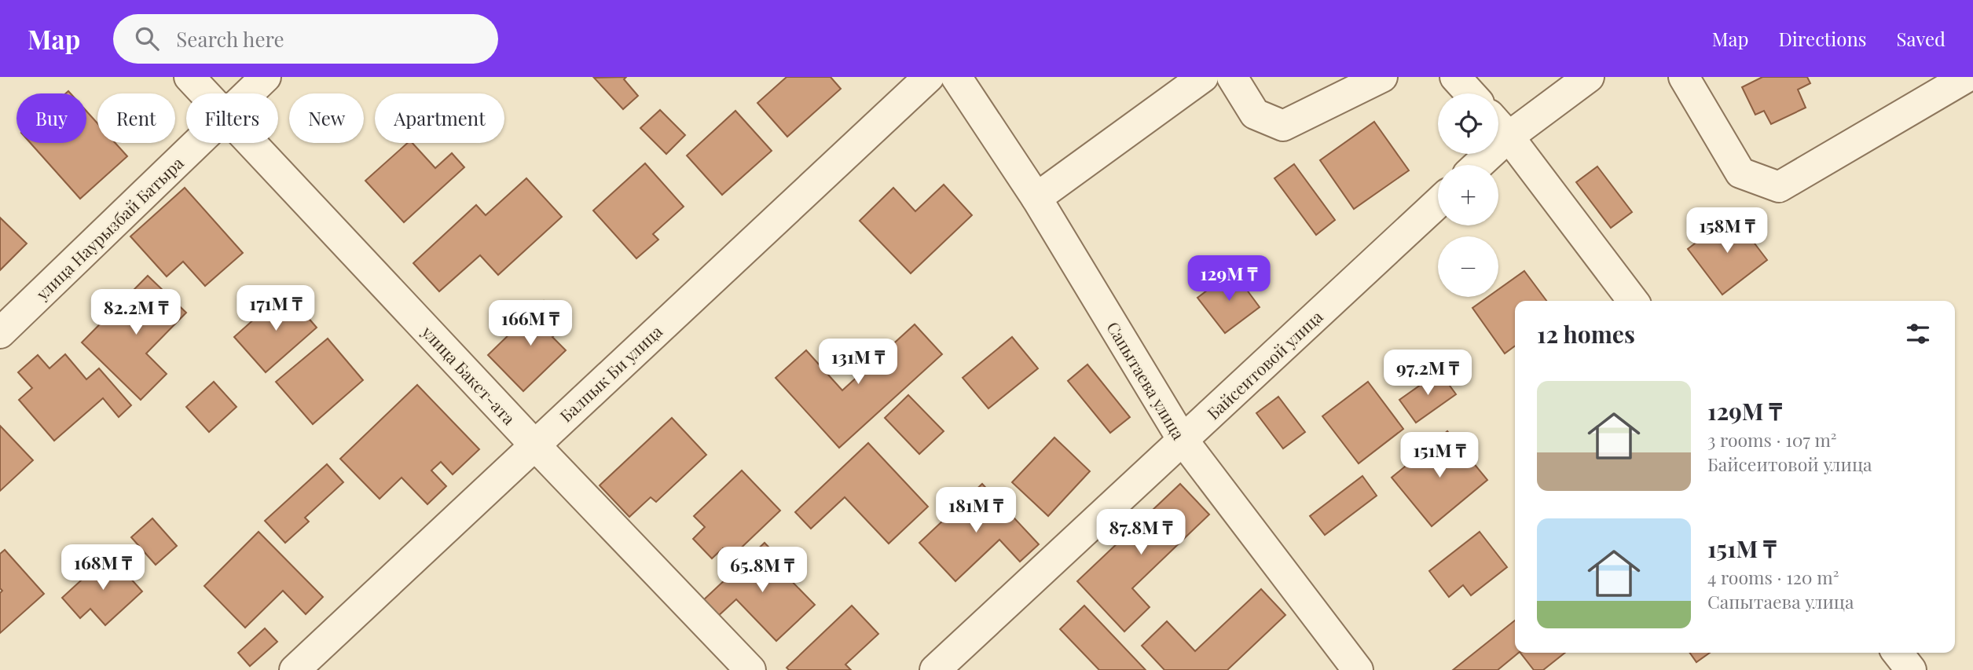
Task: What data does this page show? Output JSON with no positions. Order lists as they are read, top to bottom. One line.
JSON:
{"streets":{"street":["улица Наурызбай Батыра","Байсеитовой улица","Балпык Би улица","улица Бакет-ата","Сапытаева улица"]},"crossings":[["Байсеитовой улица","Сапытаева улица"],["Балпык Би улица","улица Бакет-ата"]],"page":{"header":"Map","search":"Search here","nav":["Map","Directions","Saved"],"map_buttons":["+","−"],"chip":["Buy","Rent","Filters","New","Apartment"],"price":["158M ₸","129M ₸","171M ₸","82.2M ₸","166M ₸","131M ₸","97.2M ₸","151M ₸","181M ₸","87.8M ₸","168M ₸","65.8M ₸"],"heading":"12 homes","list":[{"name":"129M ₸","note":"3 rooms · 107 m² · Байсеитовой улица"},{"name":"151M ₸","note":"4 rooms · 120 m² · Сапытаева улица"}]}}
